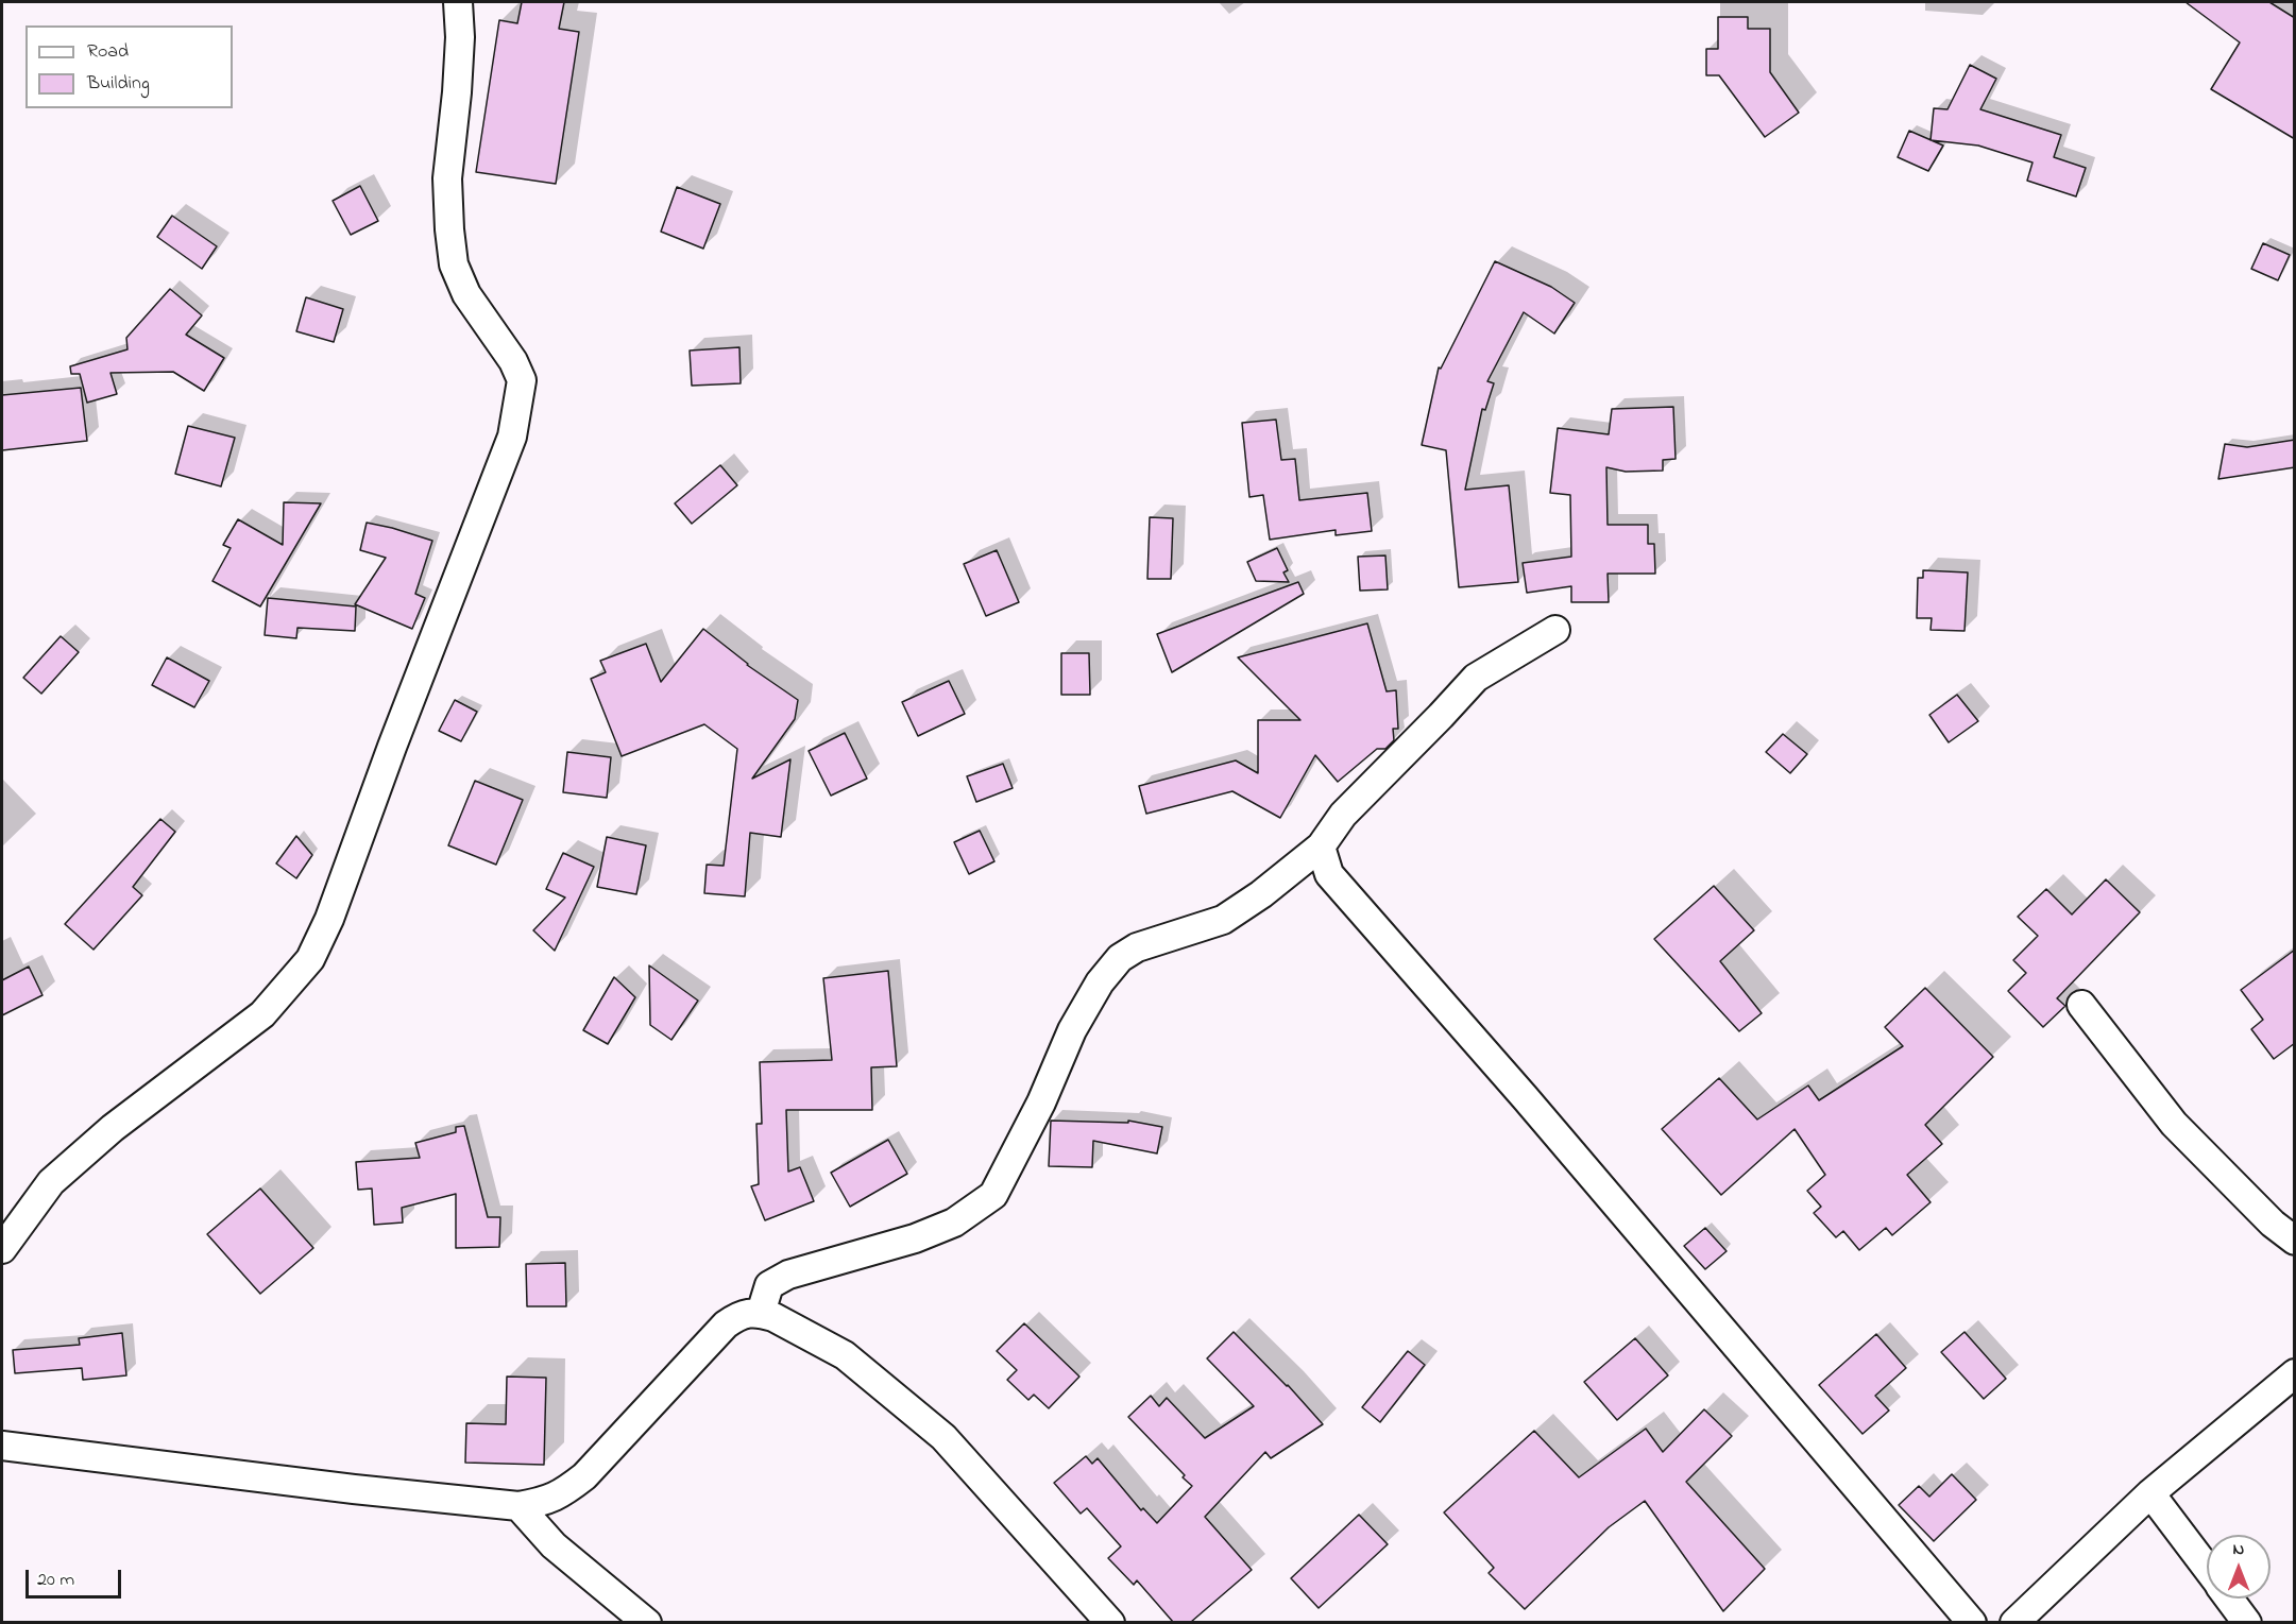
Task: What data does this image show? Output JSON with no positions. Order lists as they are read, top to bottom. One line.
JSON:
{"legend":["Road","Building"],"scale_bar":"20 m","north":"top"}
